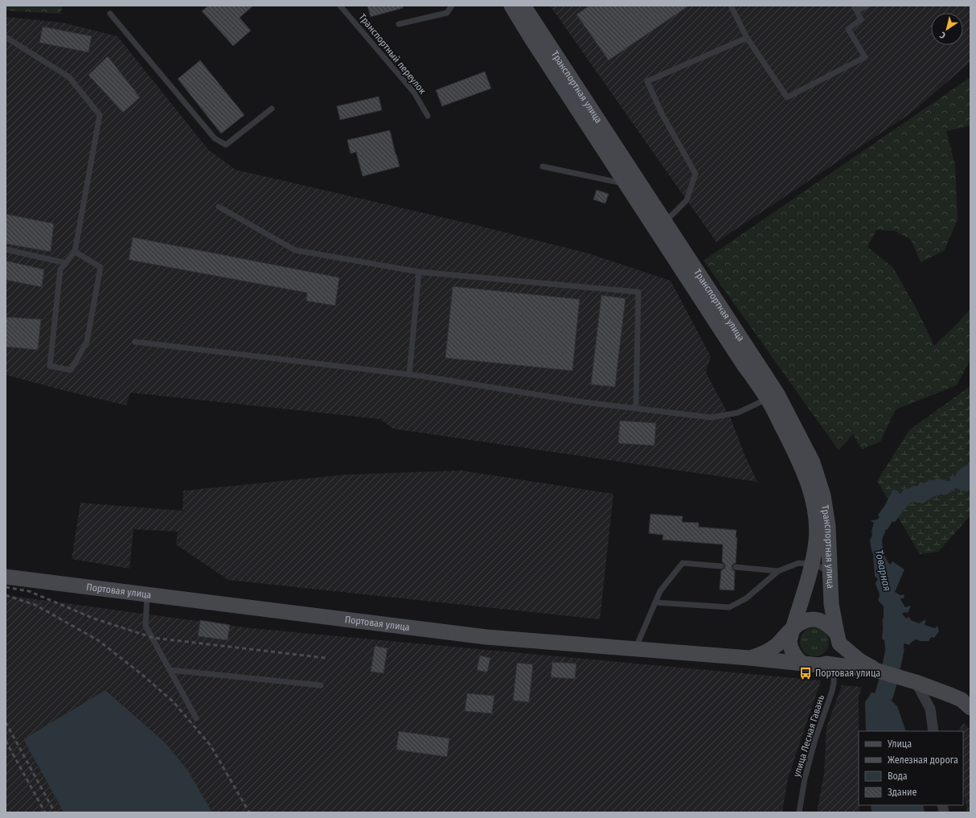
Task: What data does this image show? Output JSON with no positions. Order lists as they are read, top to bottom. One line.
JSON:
{"streets":{"main road":["Транспортная улица","Портовая улица"],"lane":["Транспортный переулок","улица Лесная Гавань"]},"crossings":[["Транспортная улица","Портовая улица"],["Транспортная улица","улица Лесная Гавань"],["Портовая улица","улица Лесная Гавань"]],"water":["Товарная"],"places":{"bus stop":["Портовая улица"]},"legend":["Улица","Железная дорога","Вода","Здание"],"north":"bottom left"}
